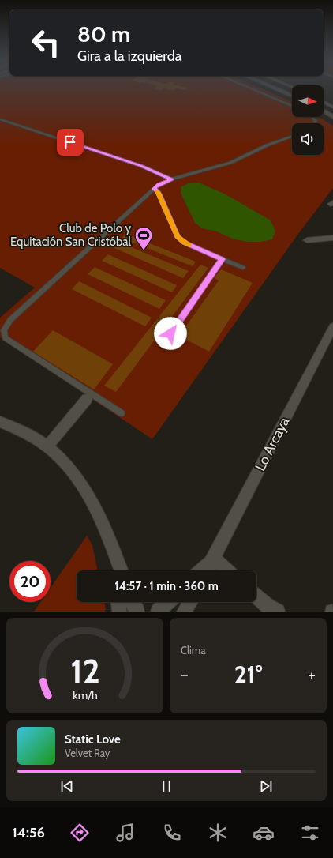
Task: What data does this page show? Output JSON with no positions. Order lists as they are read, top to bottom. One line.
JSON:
{"streets":{"street":["Lo Arcaya"]},"places":{"sports":["Club de Polo y Equitación San Cristóbal"]},"north":"right","page":{"turn":["80 m","Gira a la izquierda"],"limit":"20","trip":"14:57 · 1 min · 360 m","tile":"Clima","heat":["−","21°","+"],"song":["Static Love","Velvet Ray"],"tabs":"14:56","gauge":["12","km/h"]}}
